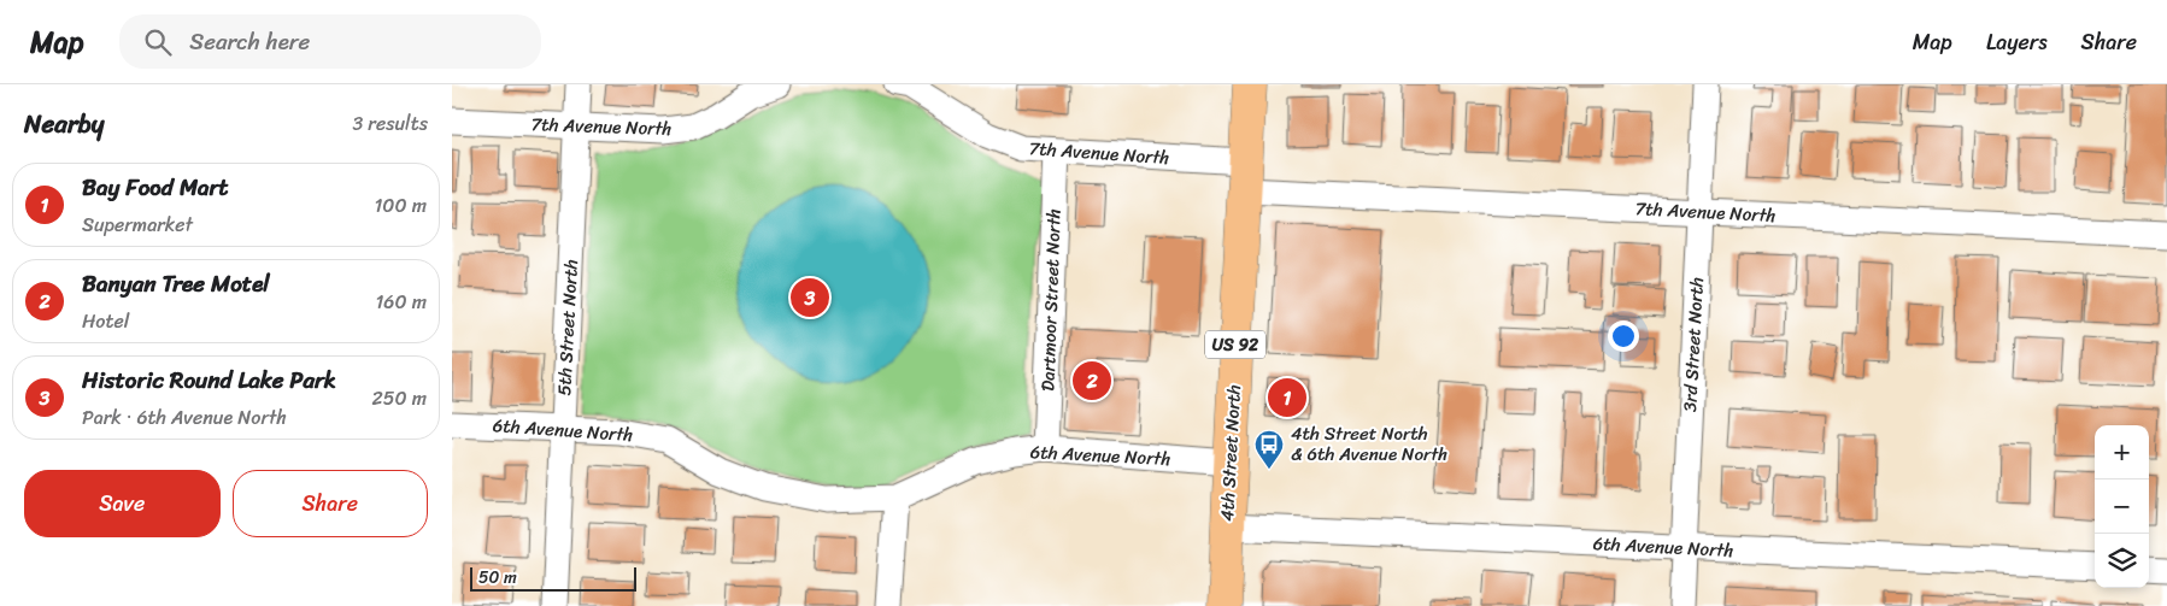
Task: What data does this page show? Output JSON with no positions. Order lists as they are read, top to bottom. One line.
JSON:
{"streets":{"main road":["US 92","4th Street North"],"street":["7th Avenue North","Dartmoor Street North","5th Street North","3rd Street North","6th Avenue North"]},"crossings":[["7th Avenue North","Dartmoor Street North"],["7th Avenue North","5th Street North"],["7th Avenue North","3rd Street North"],["7th Avenue North","4th Street North"],["Dartmoor Street North","6th Avenue North"],["5th Street North","6th Avenue North"],["3rd Street North","6th Avenue North"],["6th Avenue North","4th Street North"]],"places":{"bus stop":["4th Street North & 6th Avenue North"]},"scale_bar":"50 m","page":{"header":"Map","search":"Search here","nav":["Map","Layers","Share"],"heading":["Nearby","3 results"],"list":[{"mark":"1","name":"Bay Food Mart","note":"Supermarket","value":"100 m"},{"mark":"2","name":"Banyan Tree Motel","note":"Hotel","value":"160 m"},{"mark":"3","name":"Historic Round Lake Park","note":"Park · 6th Avenue North","value":"250 m"}],"pins":["3","2","1"],"map_buttons":["+","−"],"buttons":["Save","Share"],"scale":"50 m"}}
